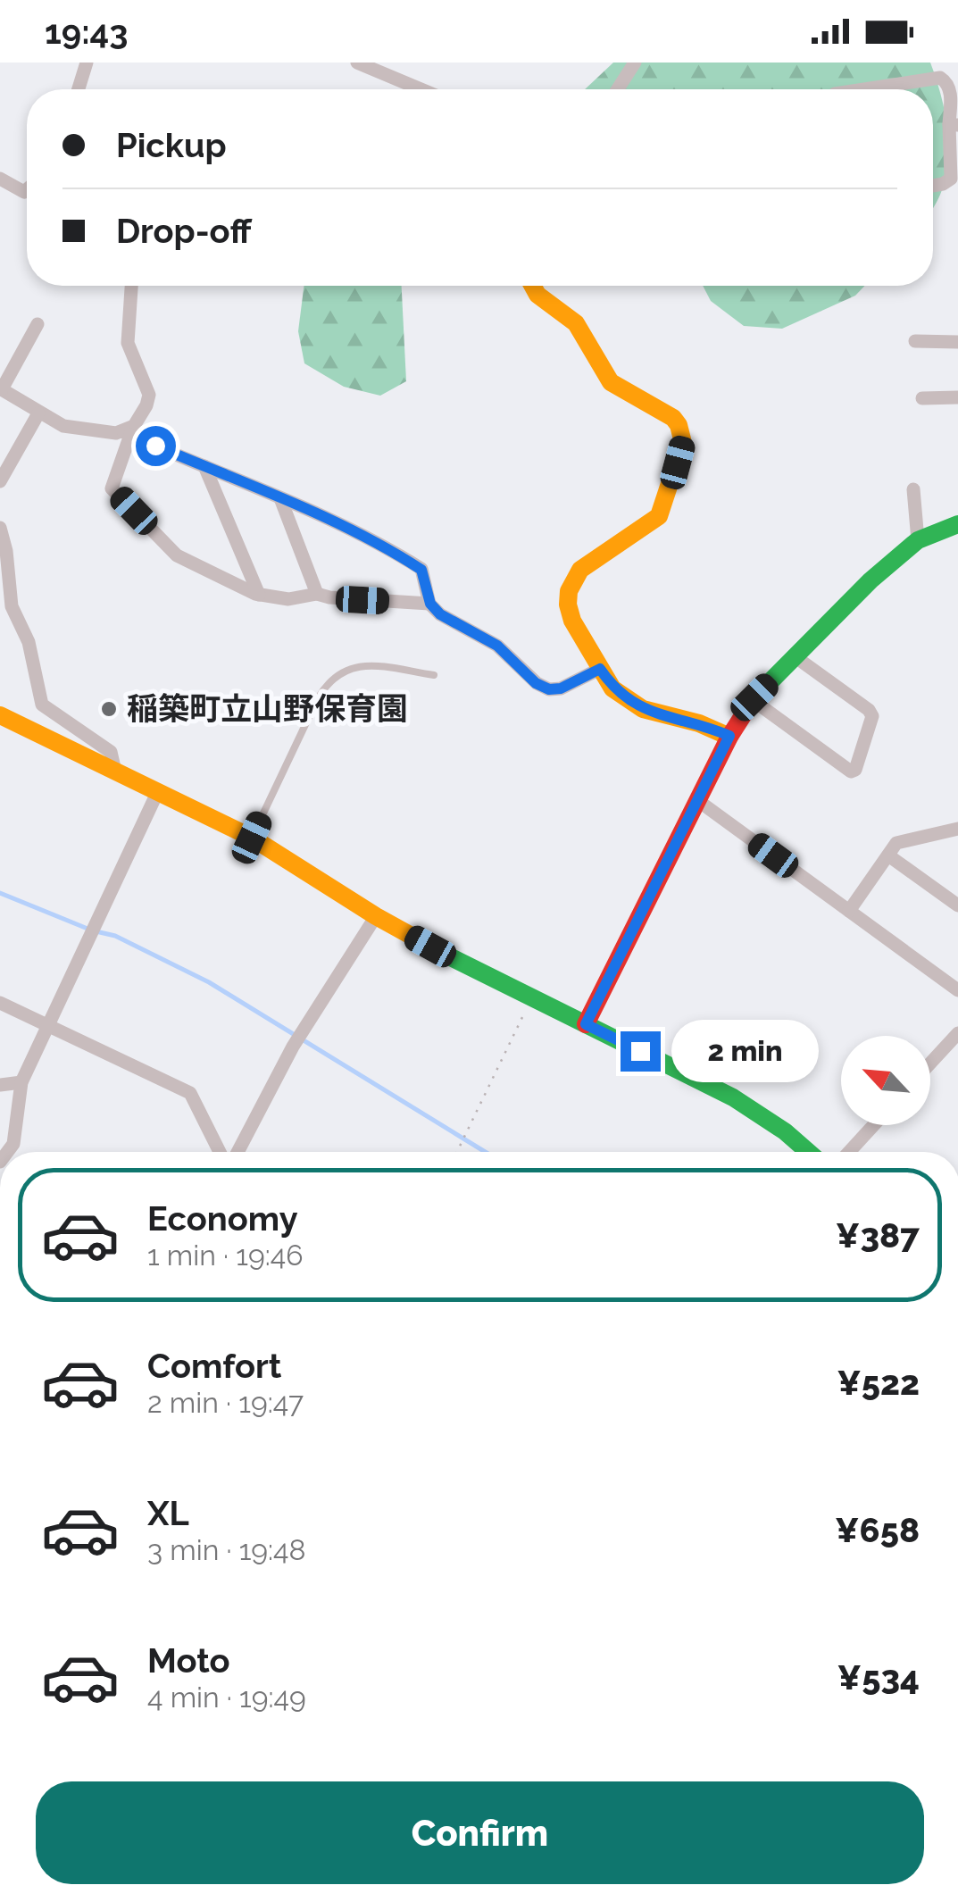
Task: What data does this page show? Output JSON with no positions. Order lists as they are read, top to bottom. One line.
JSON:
{"places":["稲築町立山野保育園"],"north":"top left","page":{"status":"19:43","banner":["Pickup","Drop-off"],"bubble":"2 min","list":[{"name":"Economy","note":"1 min · 19:46","value":"¥387"},{"name":"Comfort","note":"2 min · 19:47","value":"¥522"},{"name":"XL","note":"3 min · 19:48","value":"¥658"},{"name":"Moto","note":"4 min · 19:49","value":"¥534"}],"buttons":"Confirm"}}
